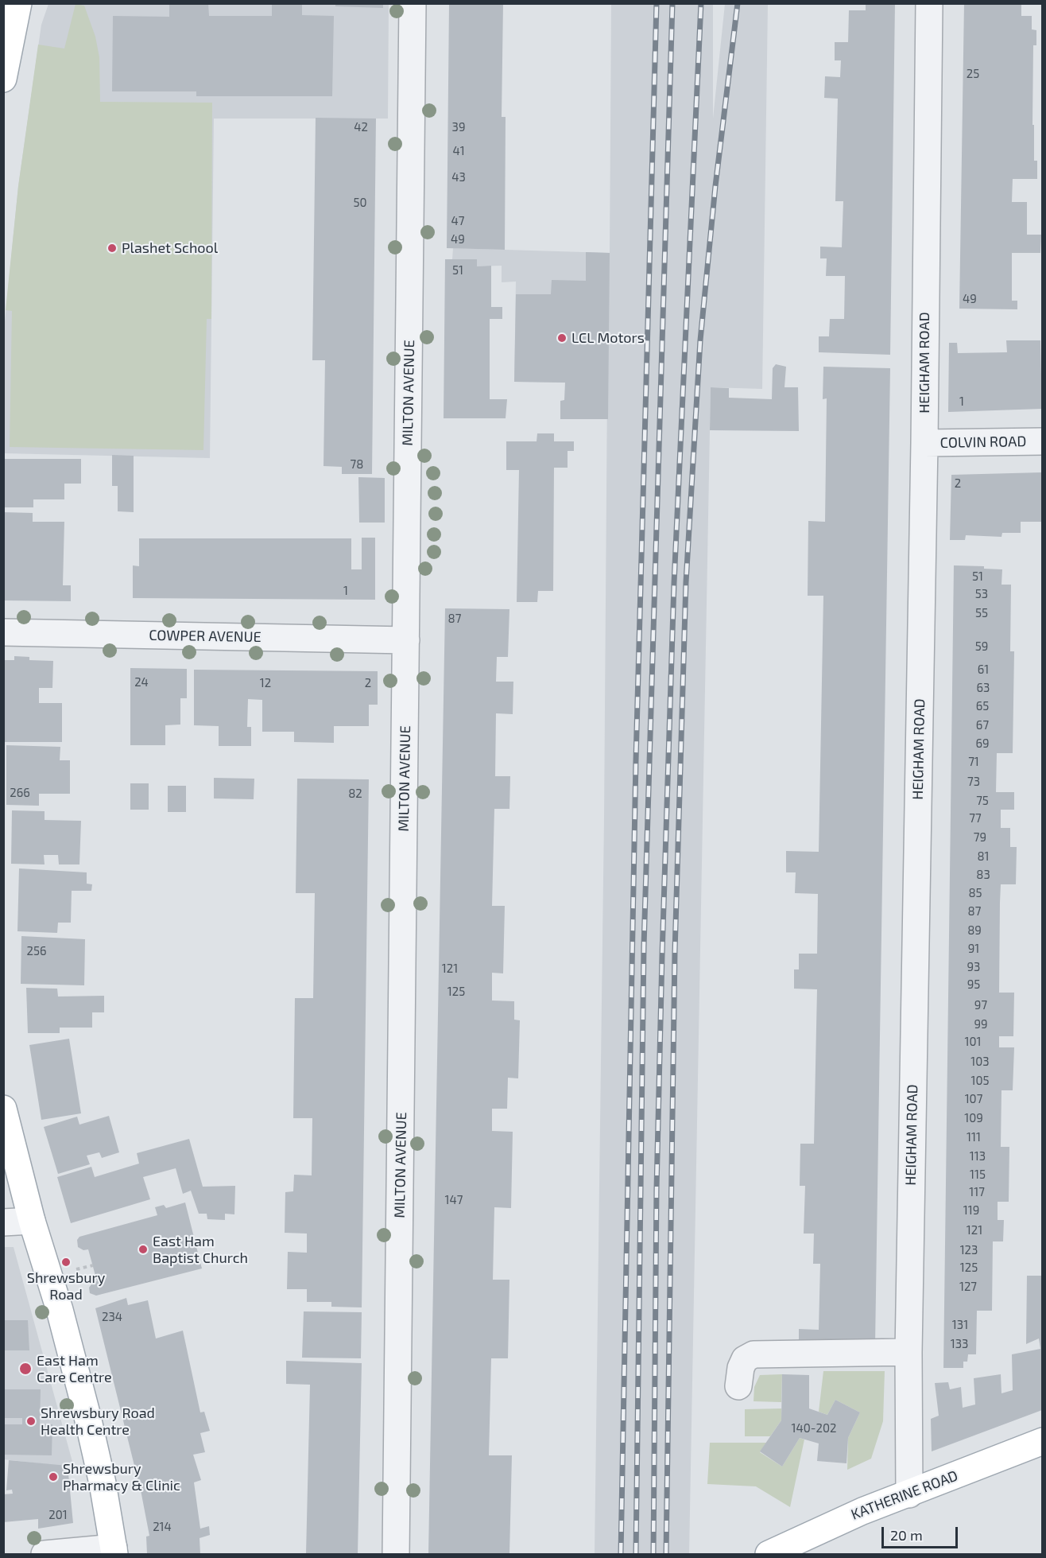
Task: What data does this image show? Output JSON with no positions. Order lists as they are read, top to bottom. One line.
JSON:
{"streets":{"main road":["KATHERINE ROAD"],"street":["HEIGHAM ROAD","MILTON AVENUE","COLVIN ROAD","COWPER AVENUE"]},"crossings":[["HEIGHAM ROAD","COLVIN ROAD"],["HEIGHAM ROAD","KATHERINE ROAD"],["MILTON AVENUE","COWPER AVENUE"]],"places":["Plashet School","LCL Motors","East Ham Baptist Church","Shrewsbury Road","East Ham Care Centre","Shrewsbury Road Health Centre","Shrewsbury Pharmacy & Clinic"],"house_numbers":["25","42","39","41","43","50","47","49","51","49","1","78","2","51","1","53","55","87","59","61","24","12","2","63","65","67","69","71","73","266","82","75","77","79","81","83","85","87","89","91","256","93","121","95","125","97","99","101","103","105","107","109","111","113","115","117","147","119","121","123","125","127","234","131","133","140-202","201","214"],"scale_bar":"20 m"}
